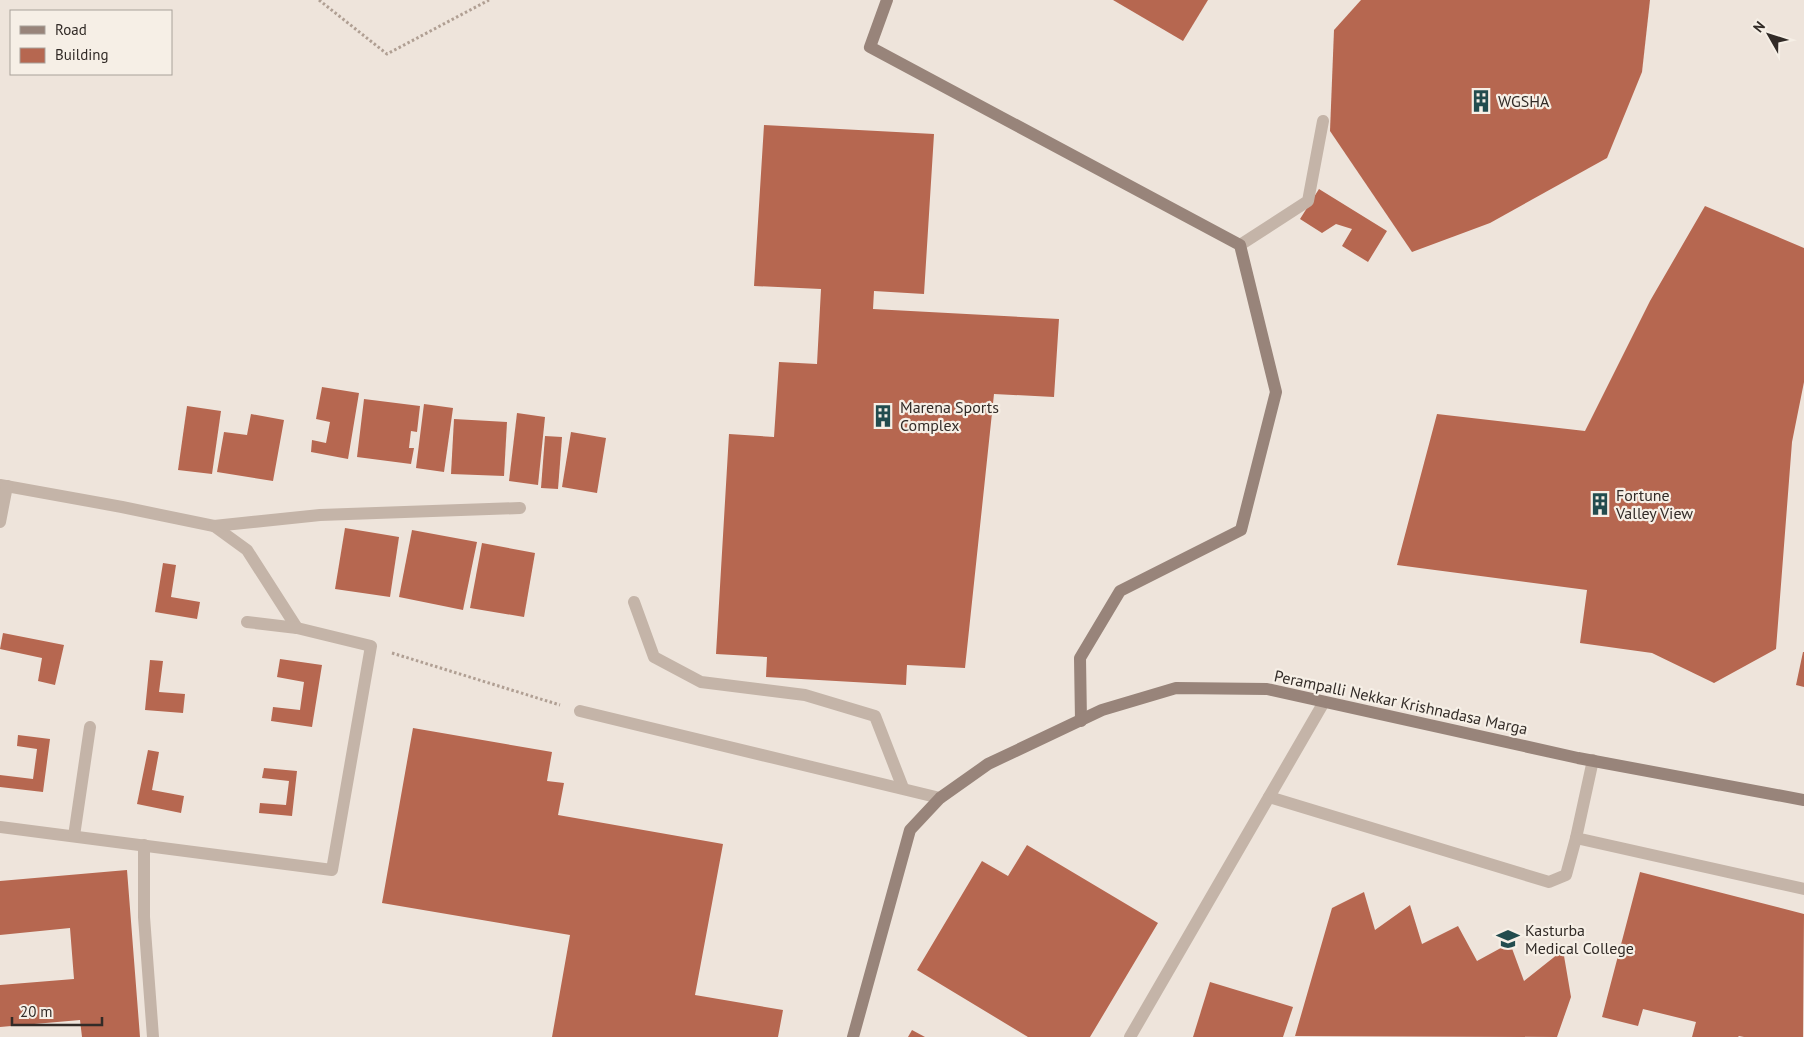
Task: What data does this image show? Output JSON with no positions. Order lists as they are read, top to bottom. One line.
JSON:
{"streets":{"street":["Perampalli Nekkar Krishnadasa Marga"]},"places":{"building":["WGSHA","Marena Sports Complex","Fortune Valley View"],"school or university":["Kasturba Medical College"]},"legend":["Road","Building"],"scale_bar":"20 m","north":"top left"}
